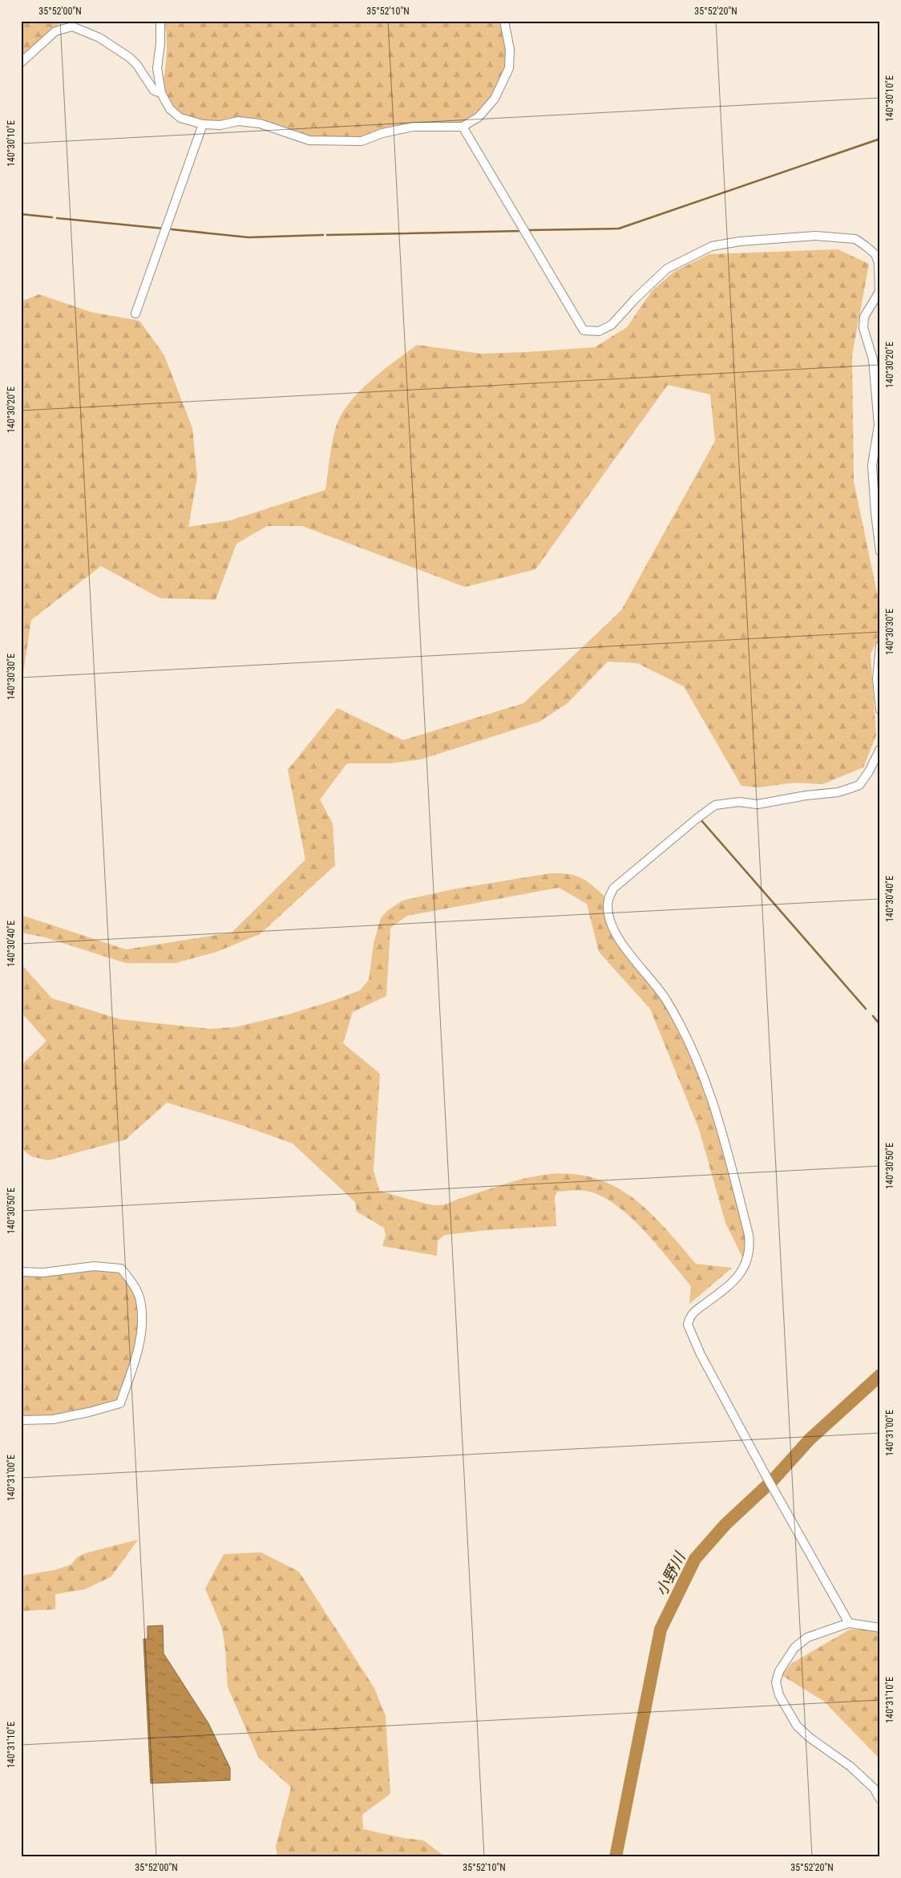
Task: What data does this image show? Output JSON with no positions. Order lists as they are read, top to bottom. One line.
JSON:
{"water":["小野川"],"coordinates":["35°52'00\"N","35°52'10\"N","35°52'20\"N","140°30'10\"E","140°30'20\"E","140°30'30\"E","140°30'40\"E","140°30'50\"E","140°31'00\"E","140°31'10\"E"]}
